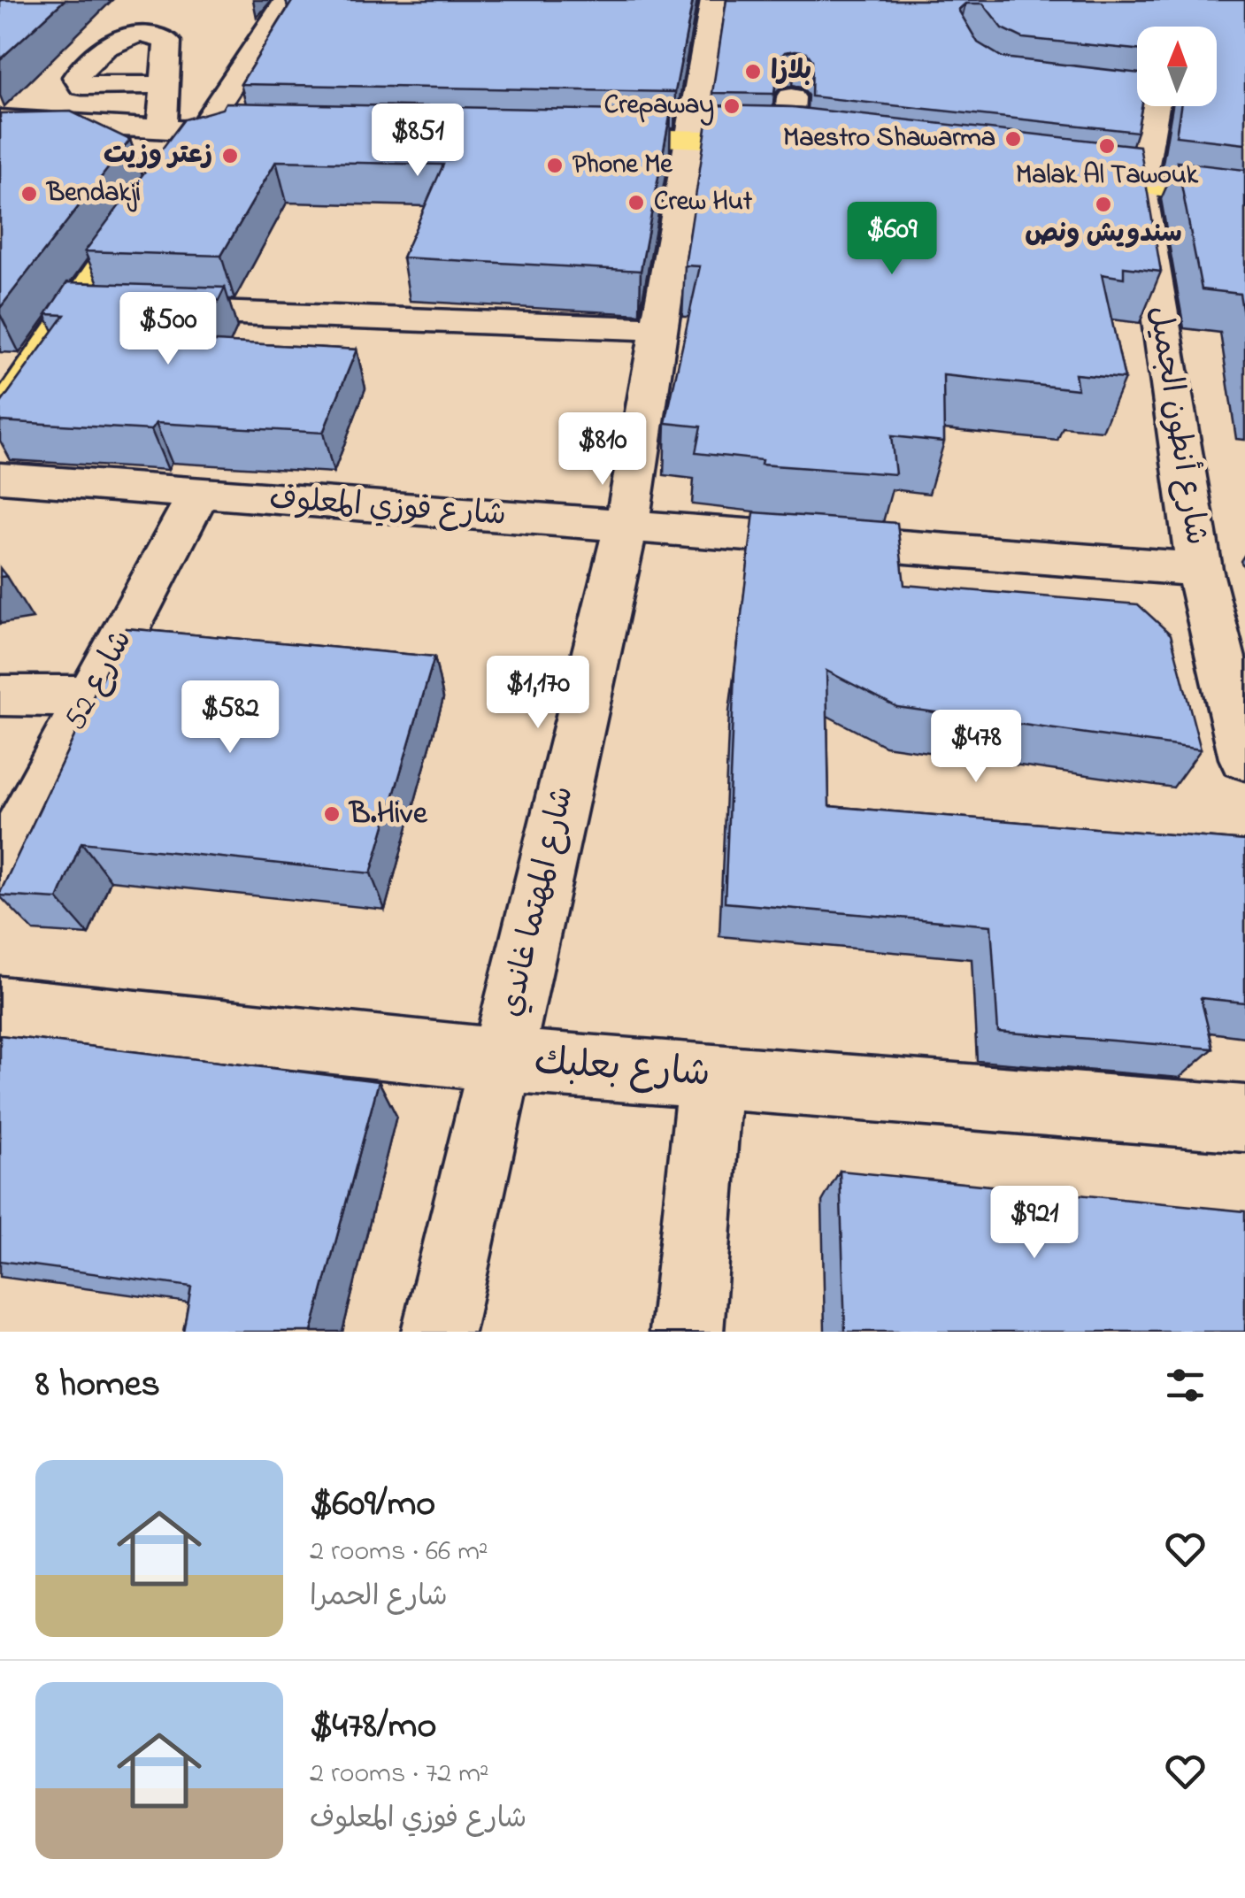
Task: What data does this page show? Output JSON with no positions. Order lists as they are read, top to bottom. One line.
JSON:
{"streets":{"street":["شارع أنطون الجميل","شارع فوزي المعلوف","شارع 52","شارع المهتما غاندي","شارع بعلبك"]},"crossings":[["شارع أنطون الجميل","شارع فوزي المعلوف"],["شارع فوزي المعلوف","شارع 52"],["شارع فوزي المعلوف","شارع المهتما غاندي"],["شارع المهتما غاندي","شارع بعلبك"]],"places":["بلازا","Crepaway","Maestro Shawarma","Malak Al Tawouk","زعتر وزيت","Phone Me","Bendakji","Crew Hut","سندويش ونص","B.Hive"],"north":"top","page":{"price":["$851","$609","$500","$810","$1,170","$582","$478","$921"],"heading":"8 homes","list":[{"name":"$609/mo","note":"2 rooms · 66 m² · شارع الحمرا"},{"name":"$478/mo","note":"2 rooms · 72 m² · شارع فوزي المعلوف"}]}}
